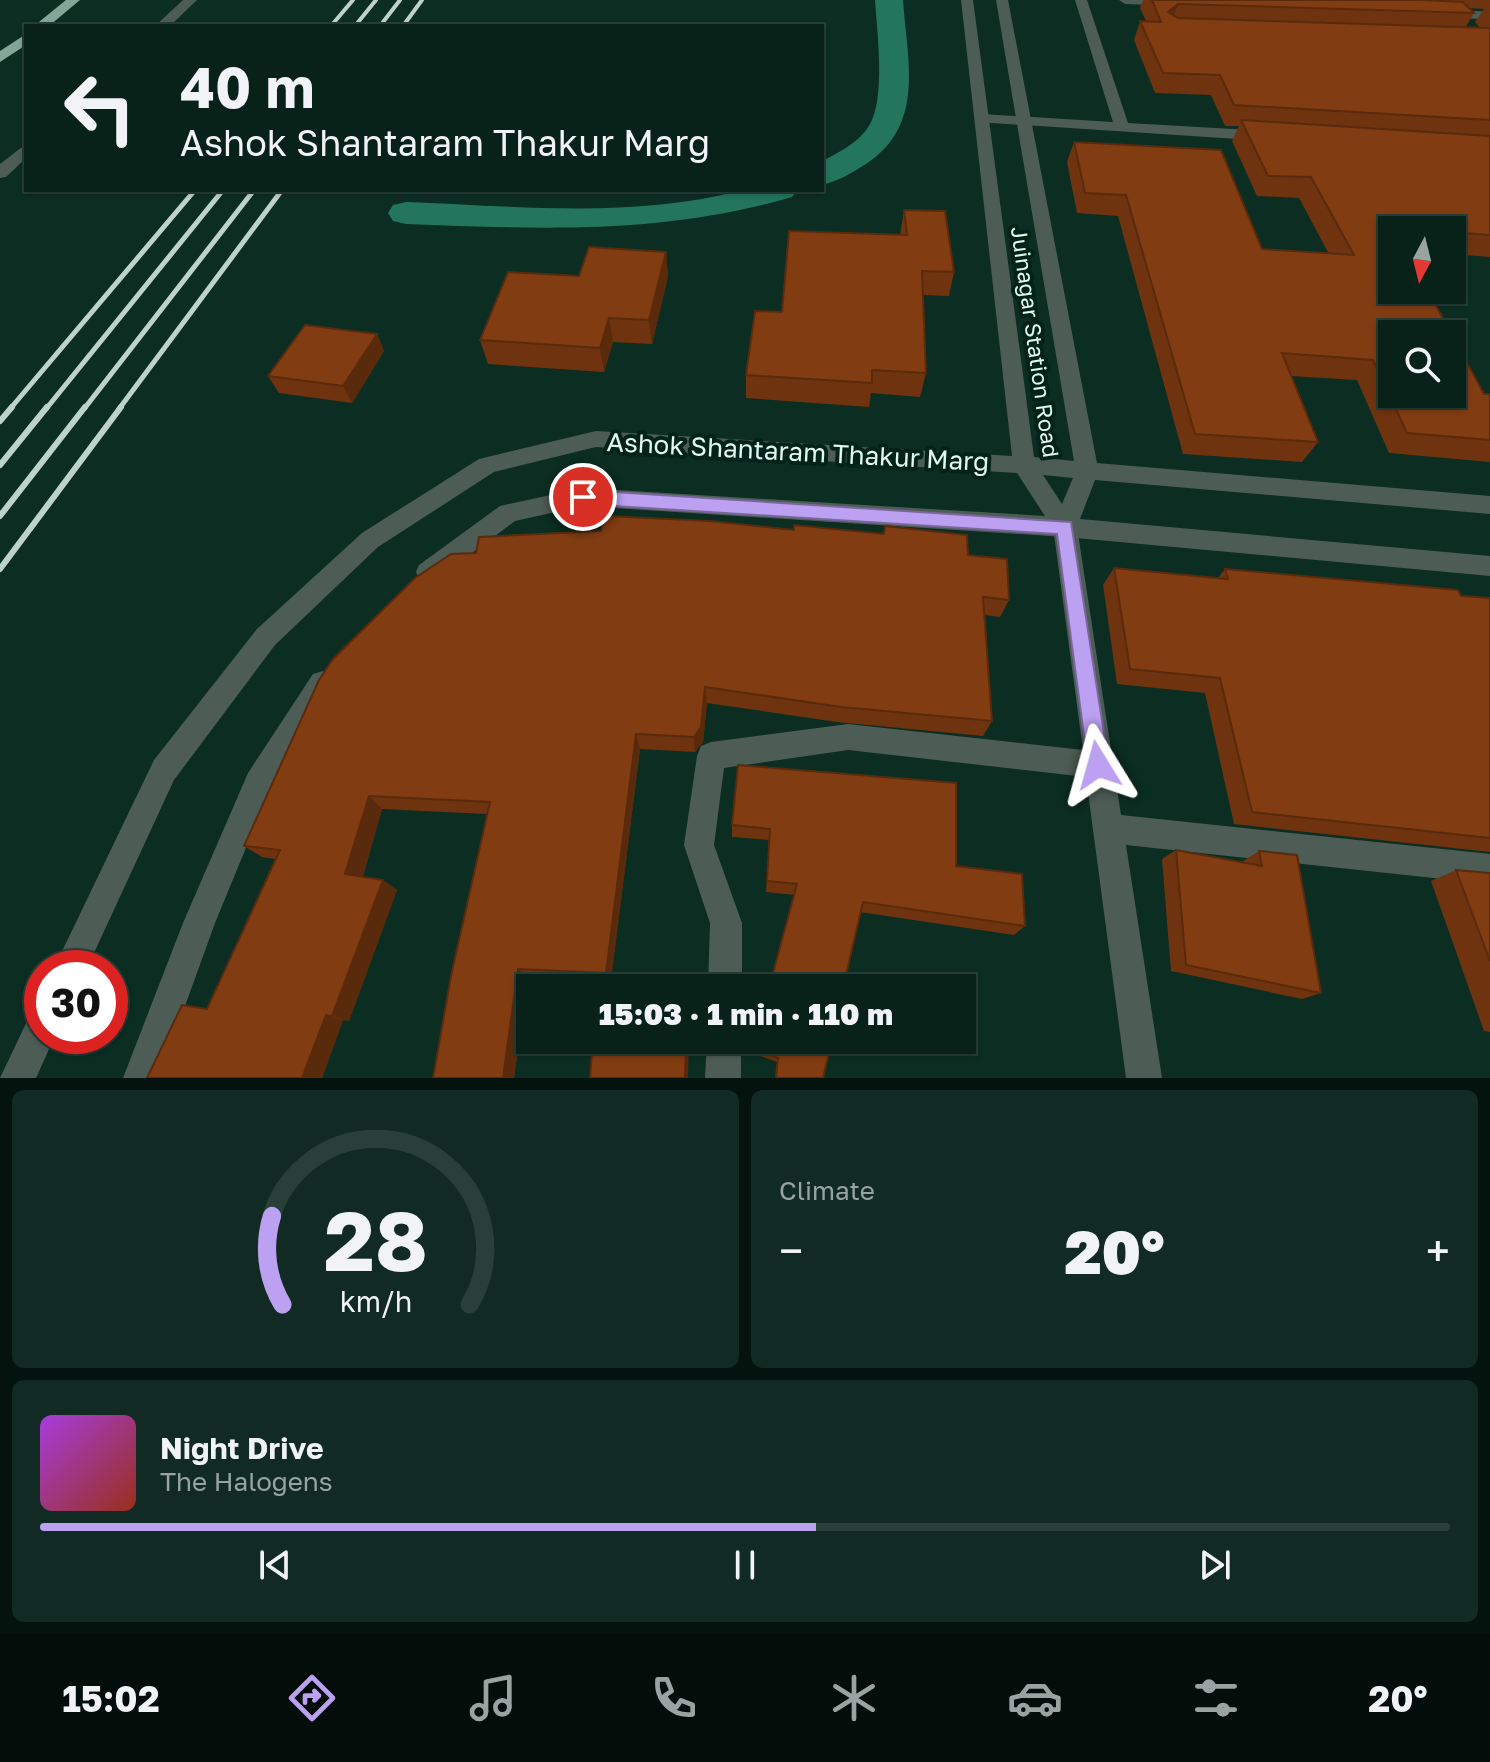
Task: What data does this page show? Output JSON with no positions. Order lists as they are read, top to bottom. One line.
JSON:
{"streets":{"street":["Juinagar Station Road","Ashok Shantaram Thakur Marg"]},"crossings":[["Juinagar Station Road","Ashok Shantaram Thakur Marg"]],"north":"bottom","page":{"turn":["40 m","Ashok Shantaram Thakur Marg"],"limit":"30","trip":"15:03 · 1 min · 110 m","tile":"Climate","heat":["−","20°","+"],"song":["Night Drive","The Halogens"],"tabs":["15:02","20°"],"gauge":["28","km/h"]}}
